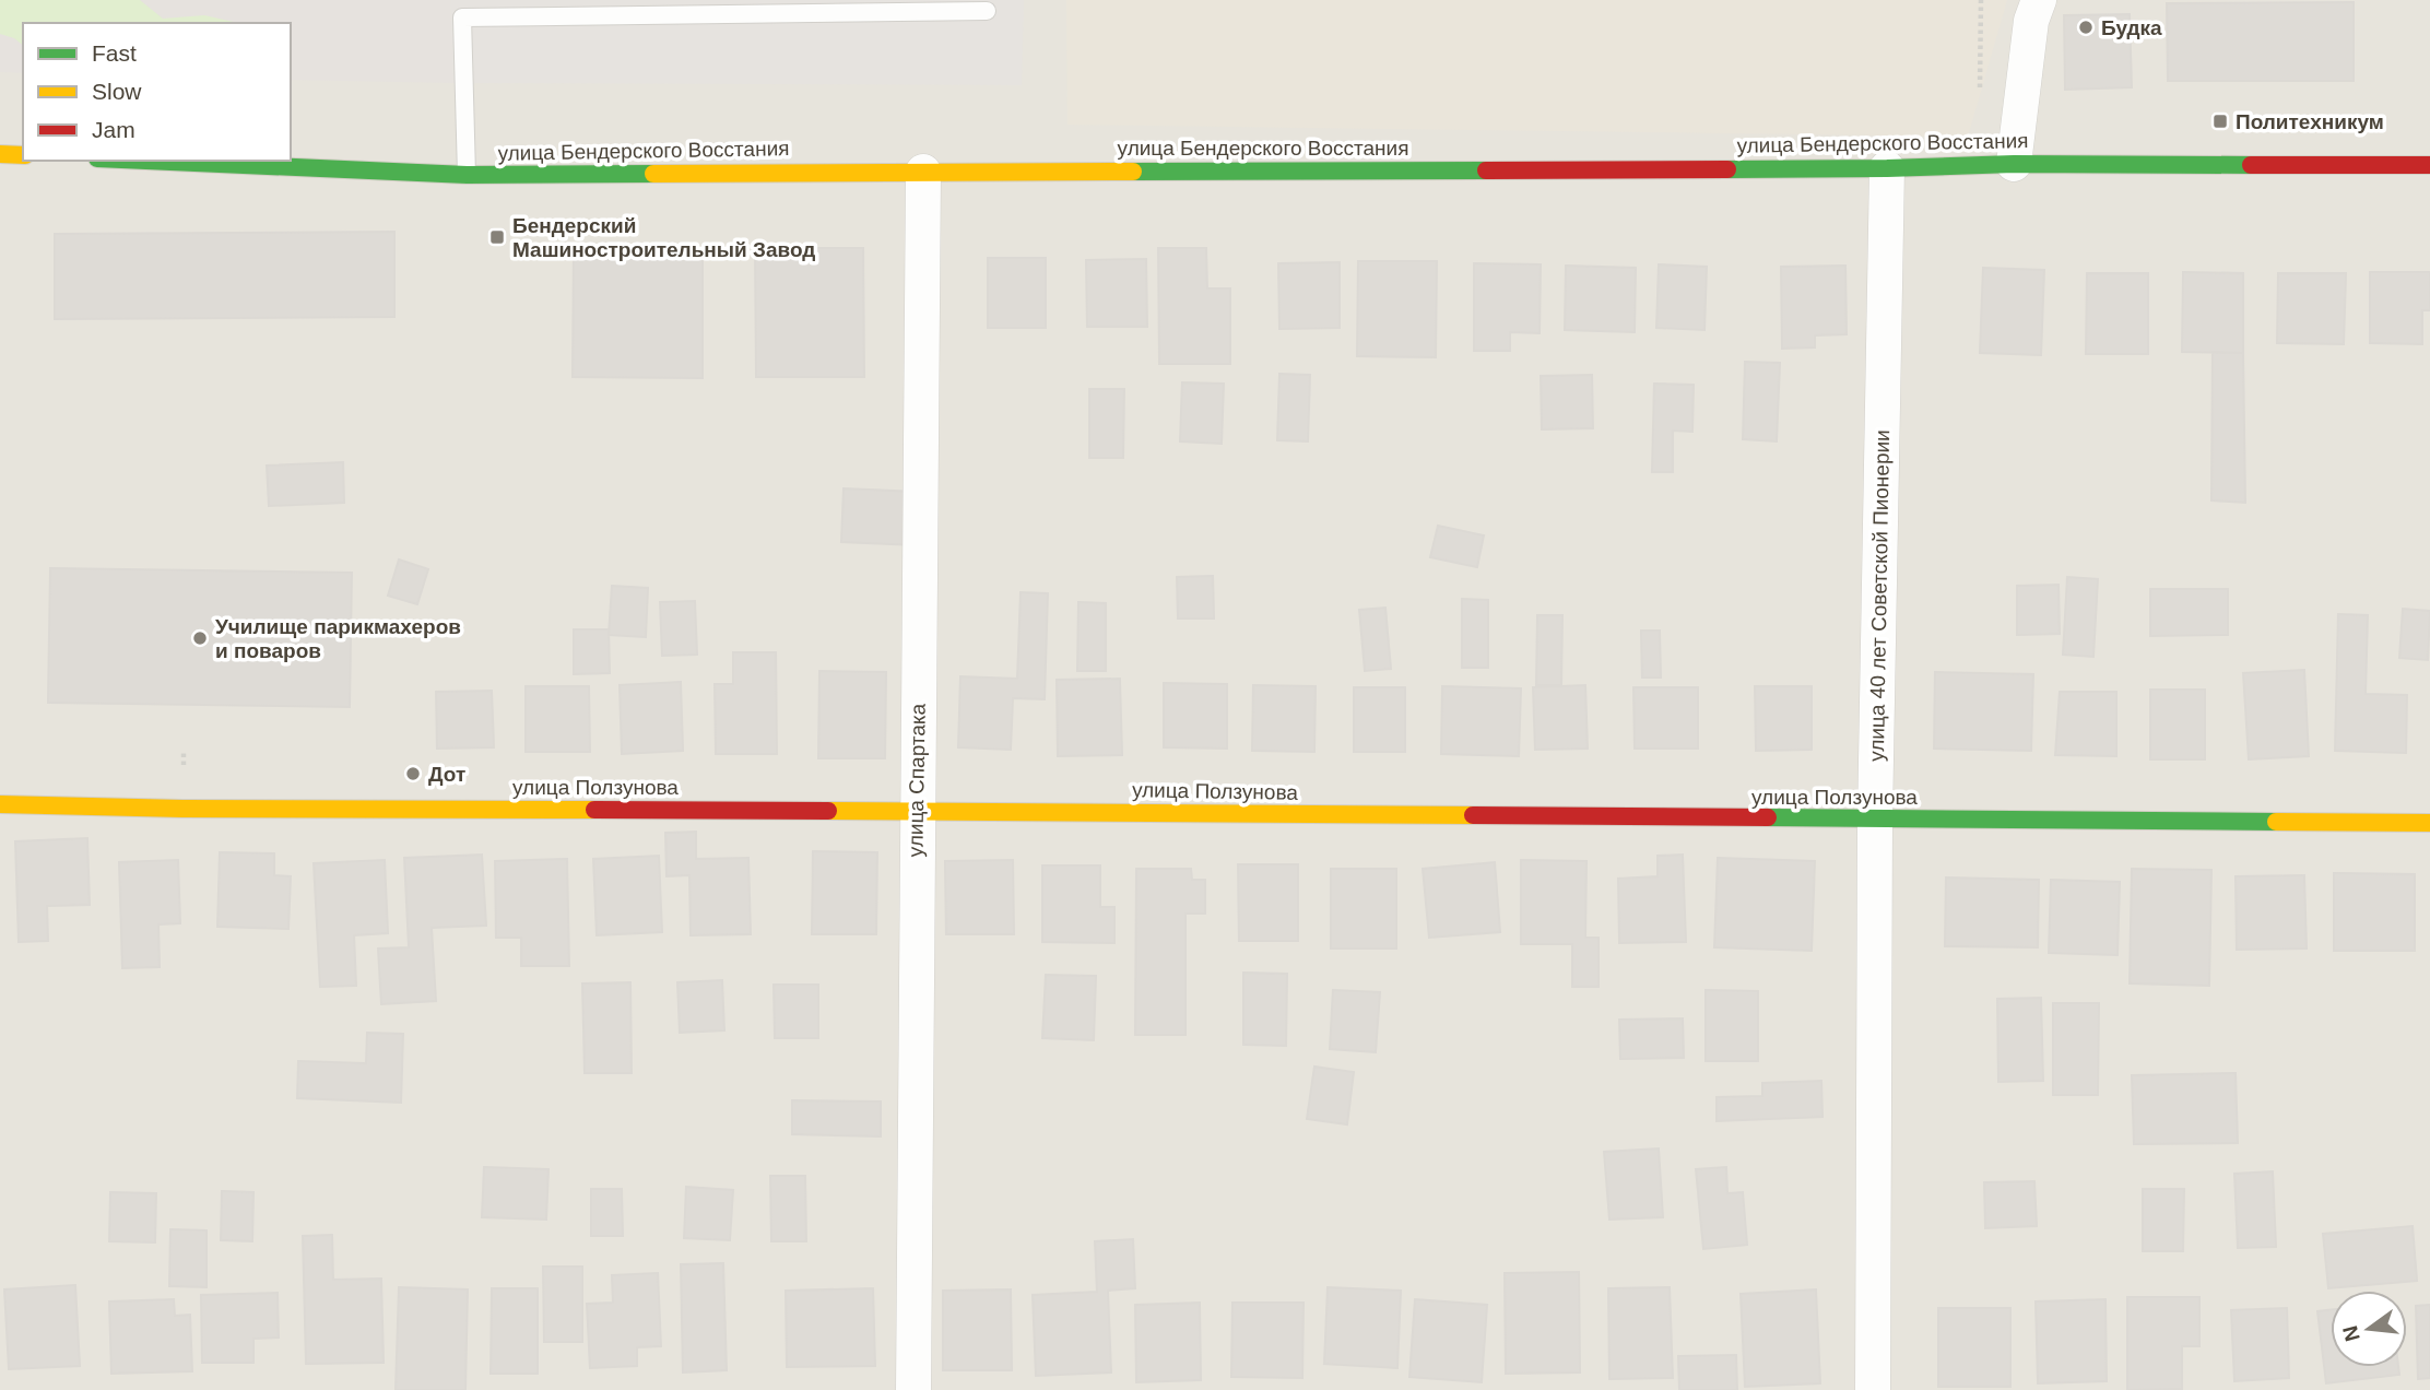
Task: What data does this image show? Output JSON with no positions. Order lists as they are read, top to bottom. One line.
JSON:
{"streets":{"street":["улица Бендерского Восстания","улица 40 лет Советской Пионерии","улица Спартака","улица Ползунова"]},"crossings":[["улица Бендерского Восстания","улица 40 лет Советской Пионерии"],["улица Бендерского Восстания","улица Спартака"],["улица 40 лет Советской Пионерии","улица Ползунова"],["улица Спартака","улица Ползунова"]],"places":{"other":["Будка","Училище парикмахеров и поваров","Дот"],"transit":["Политехникум","Бендерский Машиностроительный Завод"]},"legend":["Fast","Slow","Jam"],"north":"left"}
